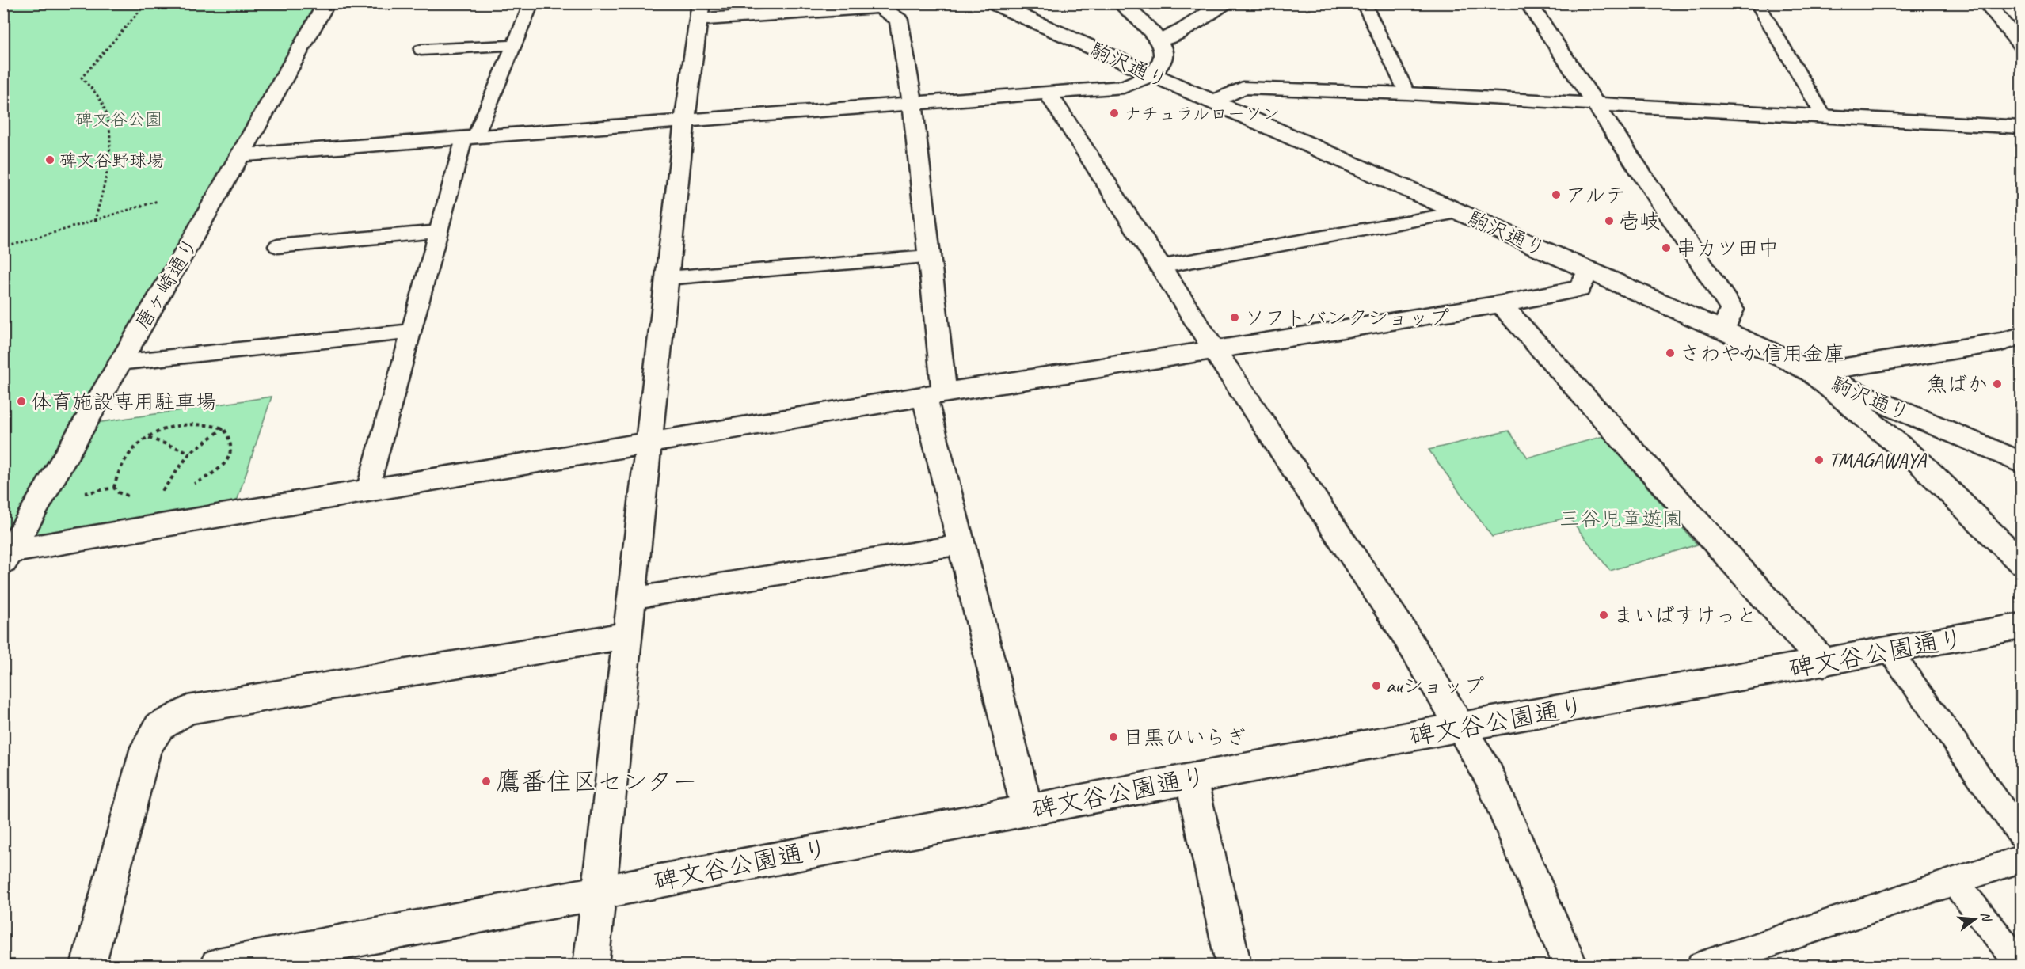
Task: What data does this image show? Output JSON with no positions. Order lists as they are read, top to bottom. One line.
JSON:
{"streets":{"street":["駒沢通り","唐ヶ崎通り","碑文谷公園通り"]},"parks":["碑文谷公園","三谷児童遊園"],"places":["ナチュラルローソン","碑文谷野球場","アルテ","壱岐","串カツ田中","ソフトバンクショップ","さわやか信用金庫","魚ばか","体育施設専用駐車場","TMAGAWAYA","まいばすけっと","auショップ","目黒ひいらぎ","鷹番住区センター"],"north":"right"}
